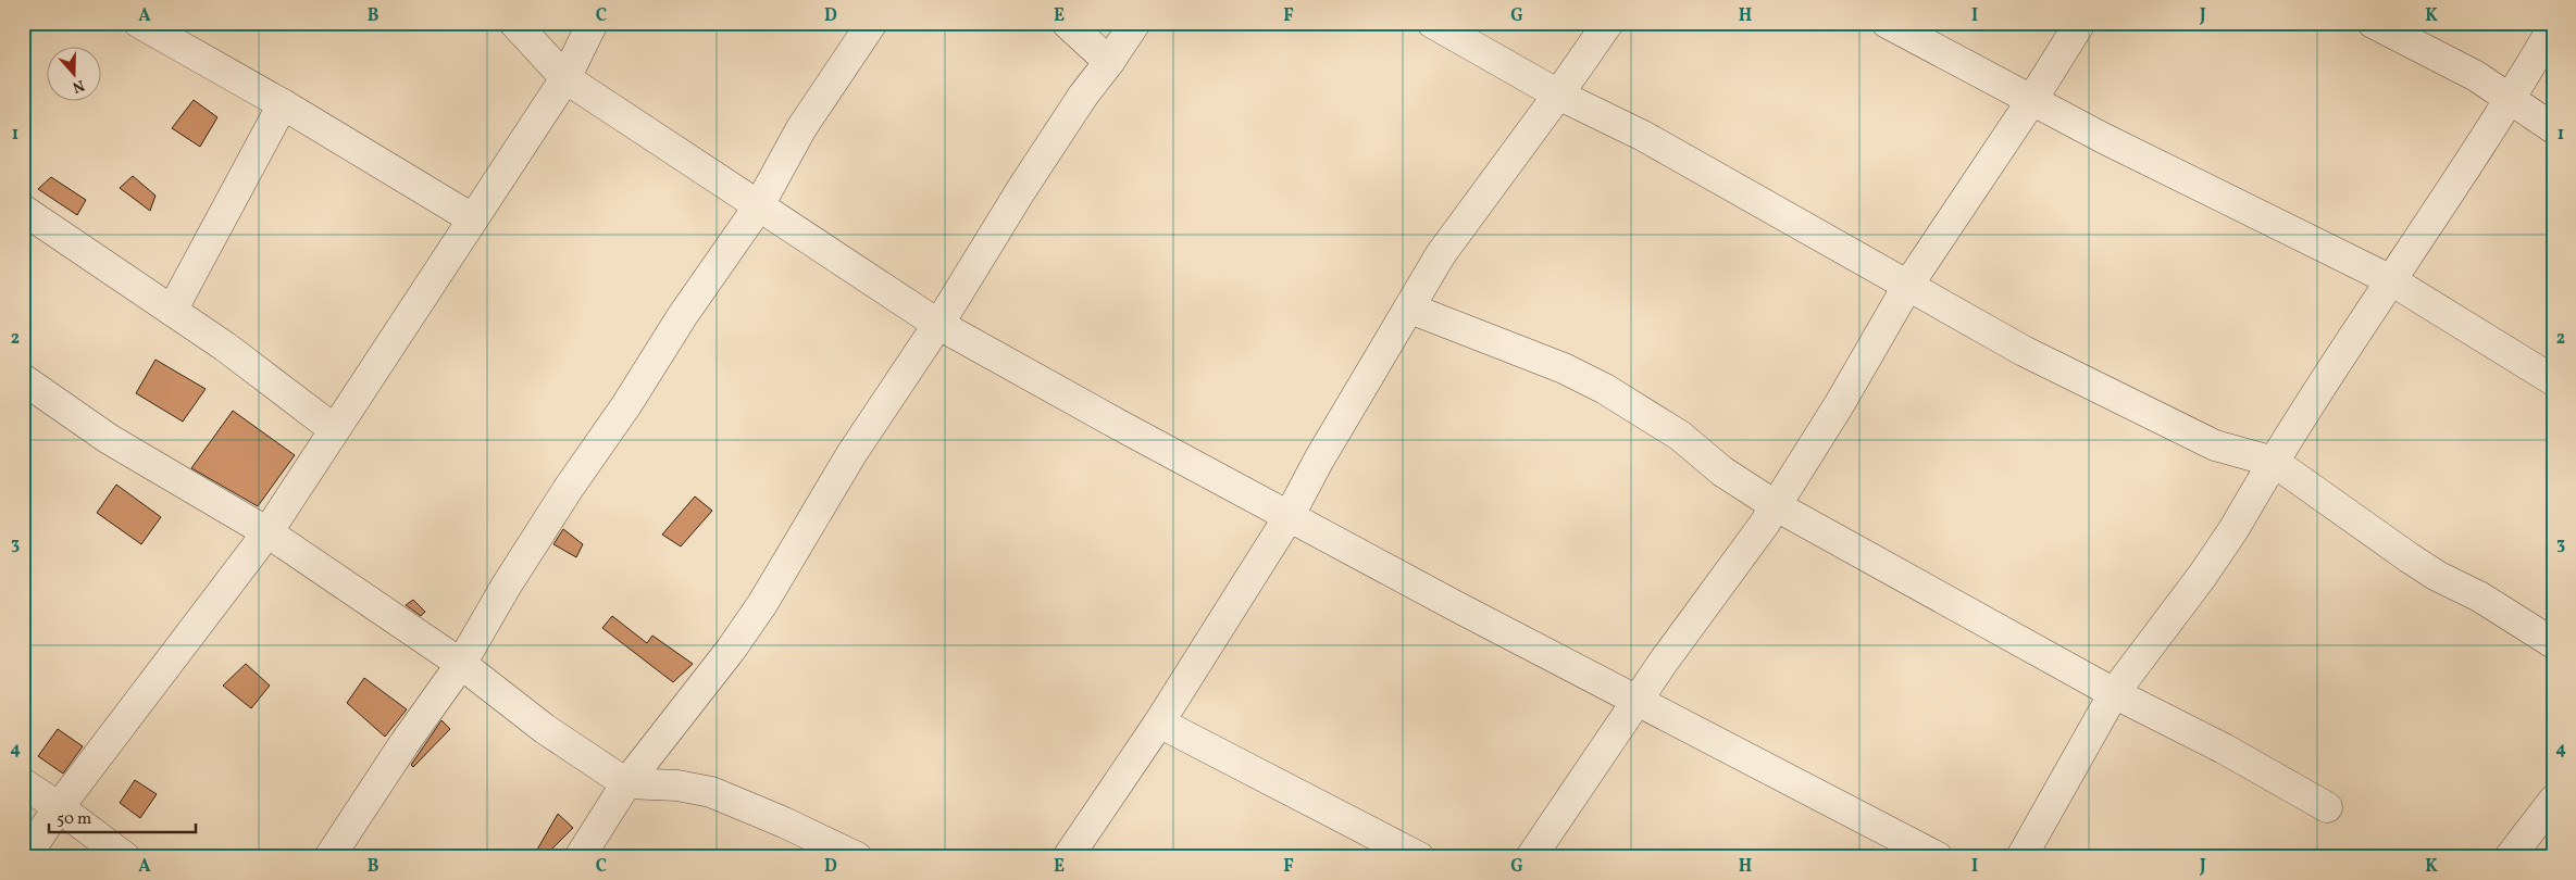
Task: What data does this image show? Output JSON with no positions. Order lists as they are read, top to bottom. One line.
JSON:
{"scale_bar":"50 m","north":"bottom","grid":{"columns":["A","B","C","D","E","F","G","H","I","J","K"],"rows":["1","2","3","4"]}}
